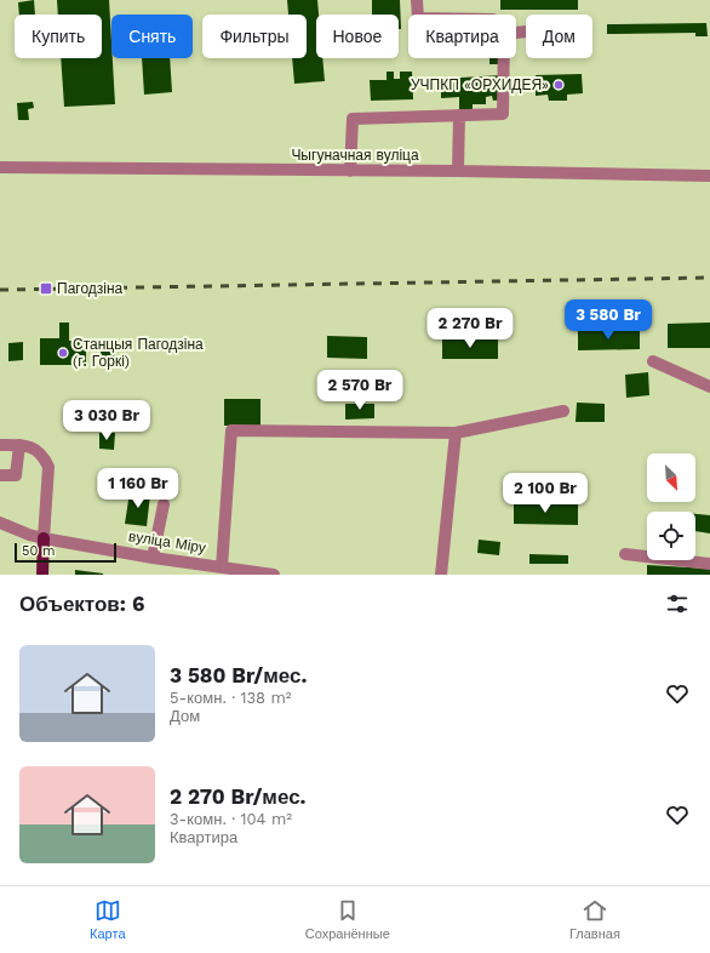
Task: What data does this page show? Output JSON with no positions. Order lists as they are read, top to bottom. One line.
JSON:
{"streets":{"street":["Чыгуначная вуліца","вуліца Міру"]},"places":{"other":["УЧПКП «ОРХИДЕЯ»","Станцыя Пагодзіна (г. Горкі)"],"transit":["Пагодзіна"]},"scale_bar":"50 m","north":"bottom right","page":{"chip":["Купить","Снять","Фильтры","Новое","Квартира","Дом"],"price":["3 580 Br","2 270 Br","2 570 Br","3 030 Br","1 160 Br","2 100 Br"],"scale":"50 m","heading":"Объектов: 6","list":[{"name":"3 580 Br/мес.","note":"5-комн. · 138 m² · Дом"},{"name":"2 270 Br/мес.","note":"3-комн. · 104 m² · Квартира"}],"tabs":["Карта","Сохранённые","Главная"]}}
